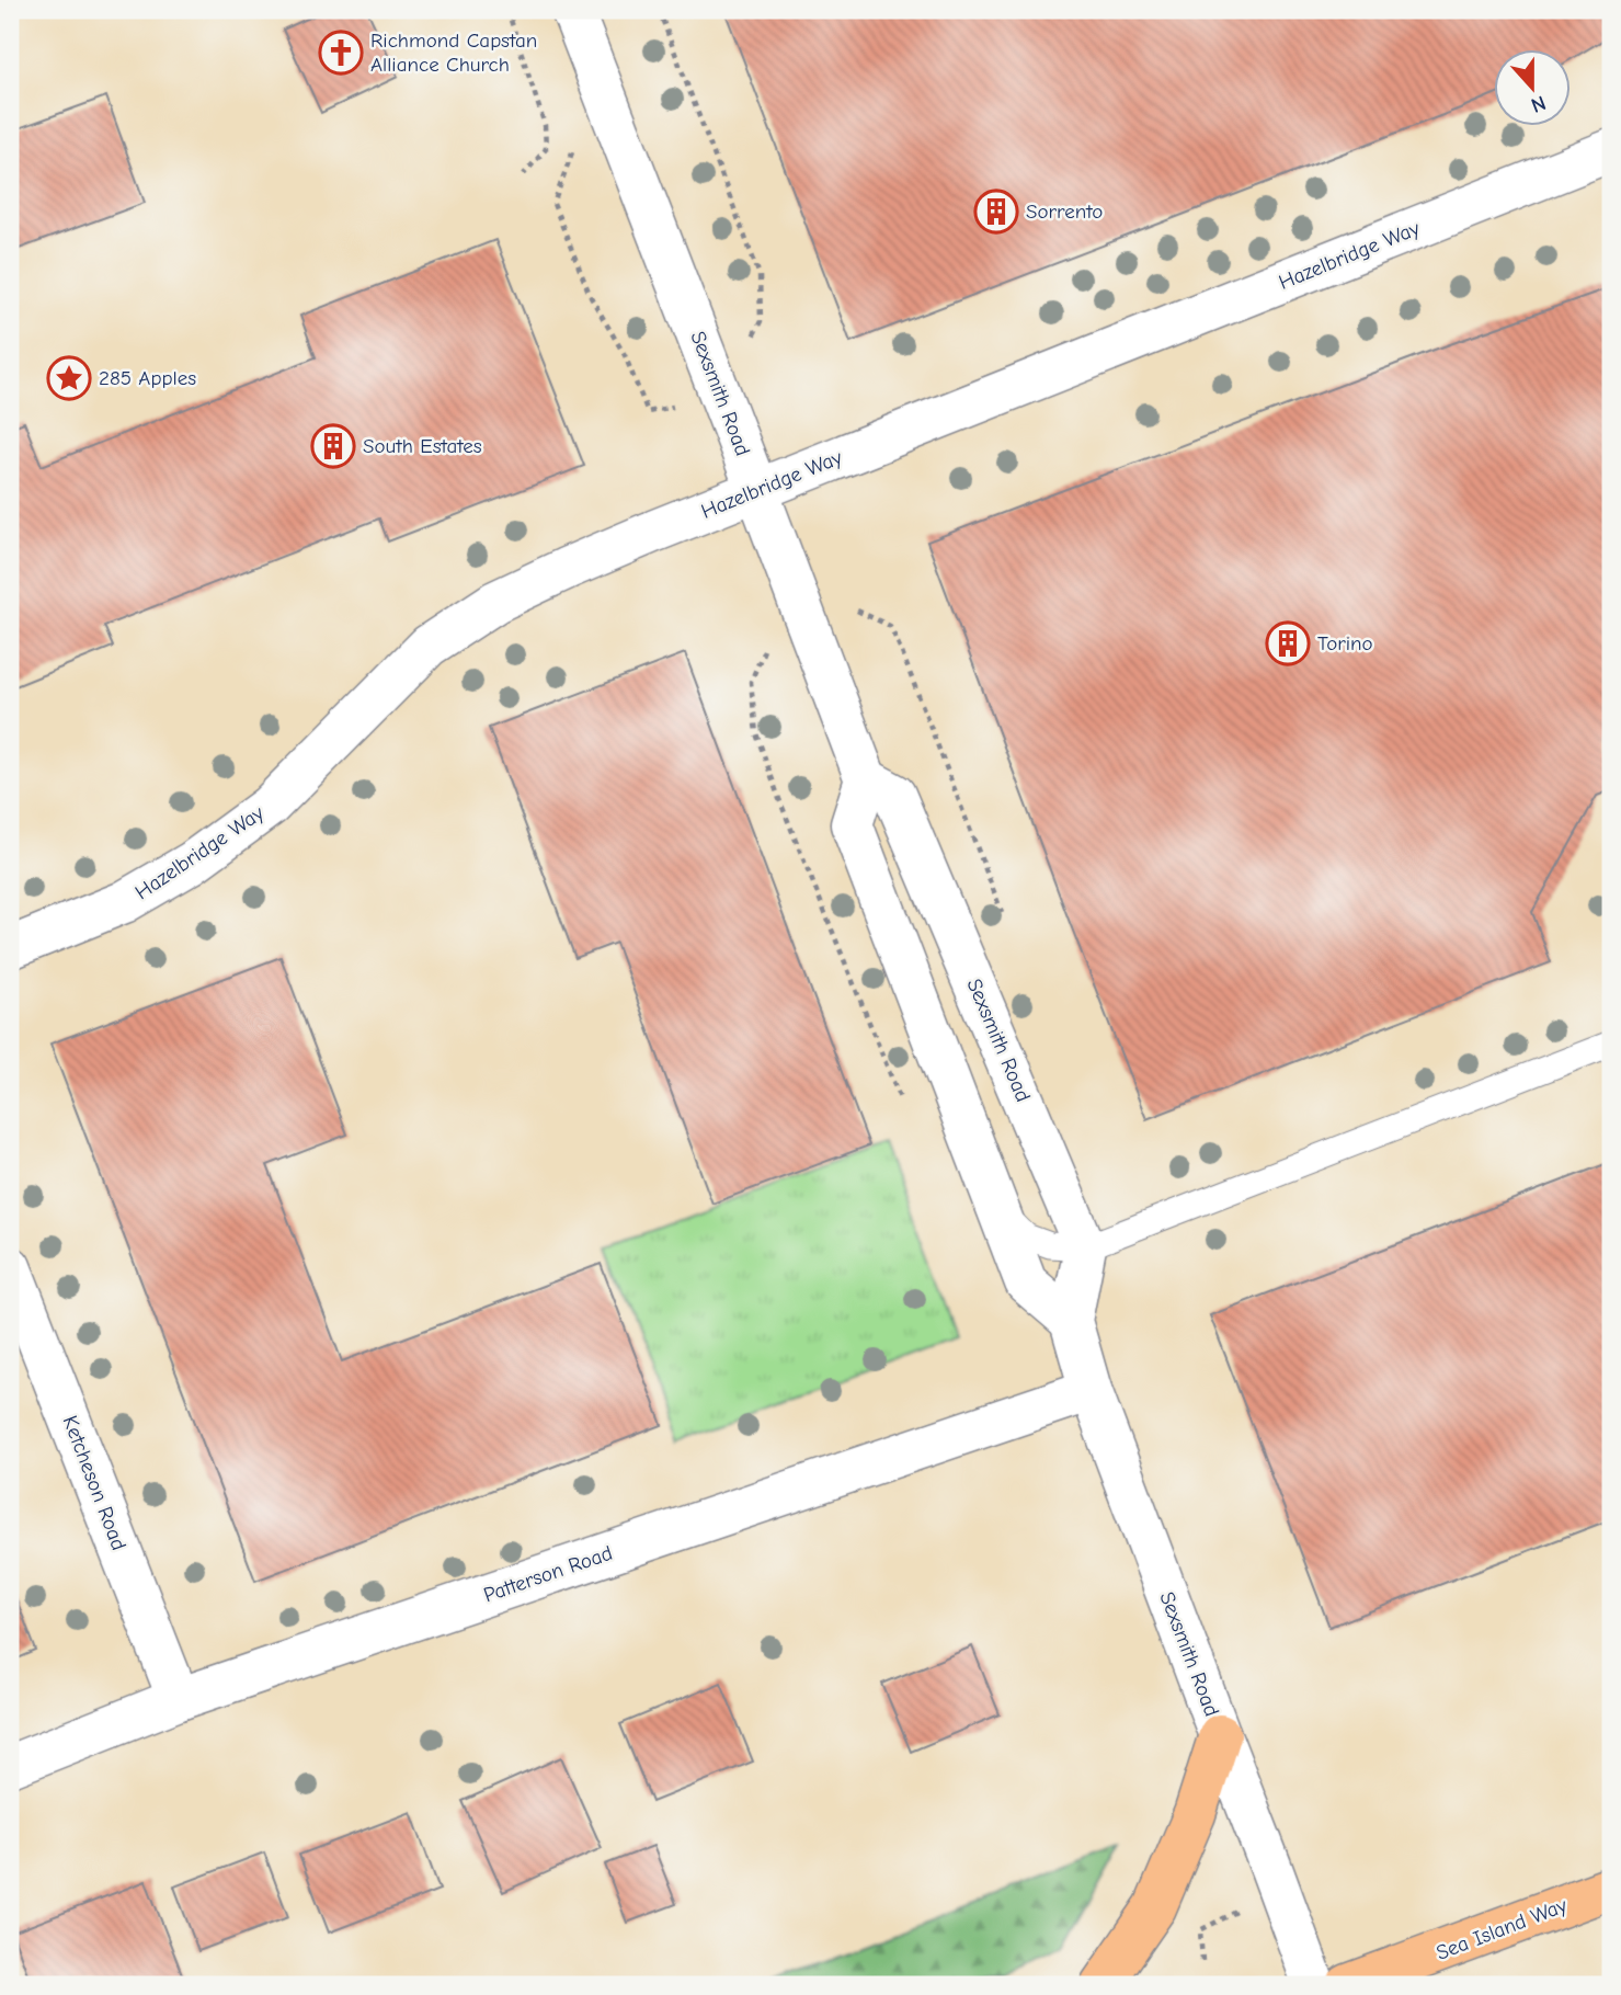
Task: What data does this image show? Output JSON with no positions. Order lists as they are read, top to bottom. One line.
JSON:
{"streets":{"main road":["Sea Island Way"],"street":["Hazelbridge Way","Sexsmith Road","Ketcheson Road","Patterson Road"]},"crossings":[["Hazelbridge Way","Sexsmith Road"],["Sexsmith Road","Patterson Road"],["Ketcheson Road","Patterson Road"]],"places":{"church":["Richmond Capstan Alliance Church"],"building":["Sorrento","South Estates","Torino"],"place":["285 Apples"]},"north":"bottom"}
